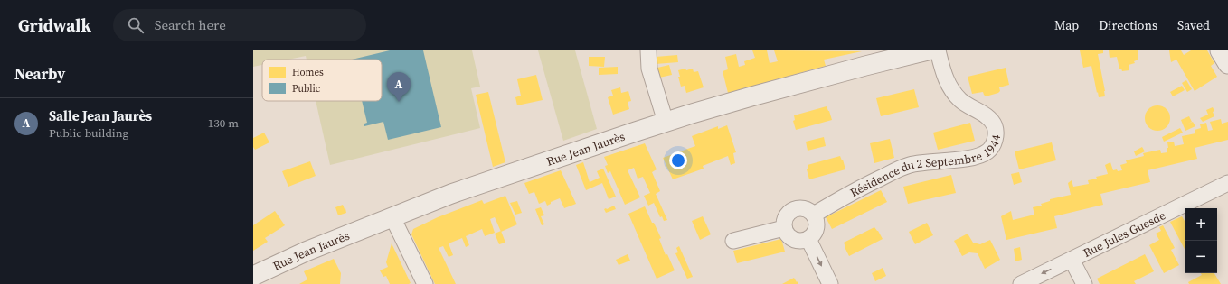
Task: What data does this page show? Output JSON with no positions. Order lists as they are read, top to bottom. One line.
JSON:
{"streets":{"street":["Rue Jean Jaurès","Résidence du 2 Septembre 1944","Rue Jules Guesde"]},"legend":["Homes","Public"],"page":{"header":"Gridwalk","search":"Search here","nav":["Map","Directions","Saved"],"heading":"Nearby","pins":"A","list":[{"mark":"A","name":"Salle Jean Jaurès","note":"Public building","value":"130 m"}],"map_buttons":["+","−"]}}
